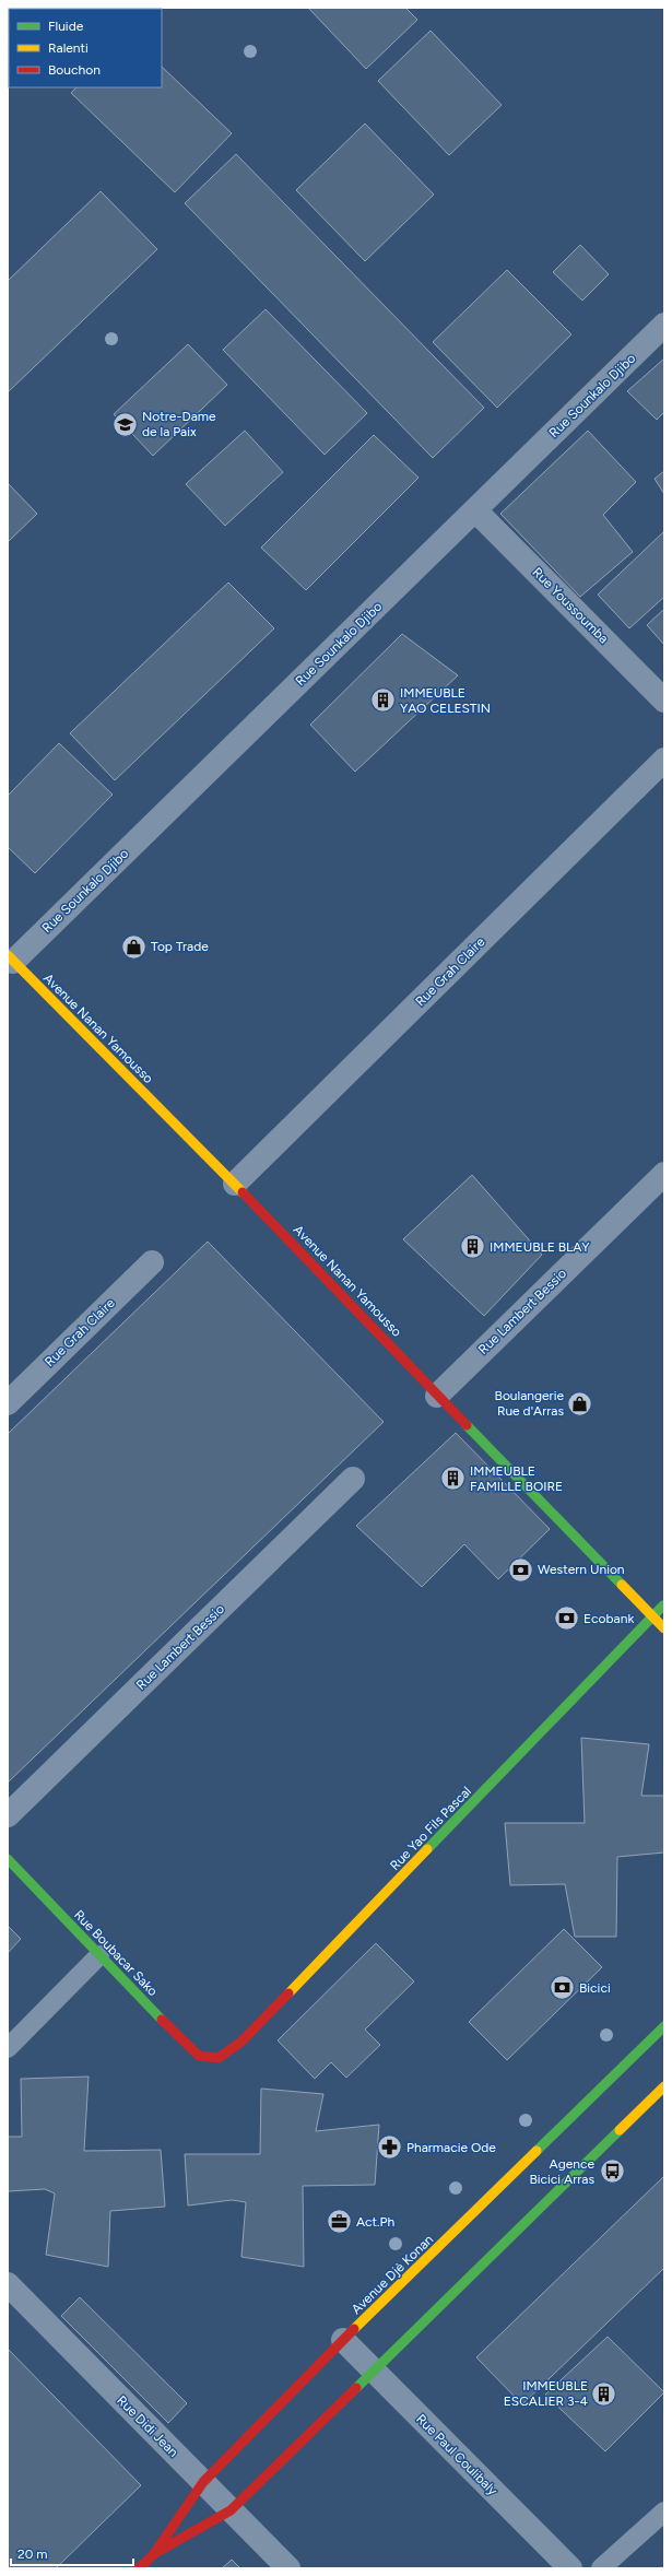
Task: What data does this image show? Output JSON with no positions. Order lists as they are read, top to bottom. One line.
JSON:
{"streets":{"street":["Rue Sounkalo Djibo","Rue Youssoumba","Rue Grah Claire","Avenue Nanan Yamousso","Rue Lambert Bessio","Rue Yao Fils Pascal","Rue Boubacar Sako","Avenue Djè Konan","Rue Didi Jean","Rue Paul Coulibaly"]},"crossings":[["Rue Sounkalo Djibo","Rue Youssoumba"],["Rue Sounkalo Djibo","Avenue Nanan Yamousso"],["Rue Grah Claire","Avenue Nanan Yamousso"],["Avenue Nanan Yamousso","Rue Lambert Bessio"],["Avenue Nanan Yamousso","Rue Yao Fils Pascal"],["Rue Yao Fils Pascal","Rue Boubacar Sako"],["Avenue Djè Konan","Rue Didi Jean"],["Avenue Djè Konan","Rue Paul Coulibaly"]],"places":{"school or university":["Notre-Dame de la Paix"],"building":["IMMEUBLE YAO CELESTIN","IMMEUBLE BLAY","IMMEUBLE FAMILLE BOIRE","IMMEUBLE ESCALIER 3-4"],"shop":["Top Trade","Boulangerie Rue d'Arras"],"bank":["Western Union","Ecobank","Bicici"],"pharmacy":["Pharmacie Ode"],"bus stop":["Agence Bicici Arras"],"office":["Act.Ph"]},"legend":["Fluide","Ralenti","Bouchon"],"scale_bar":"20 m"}
